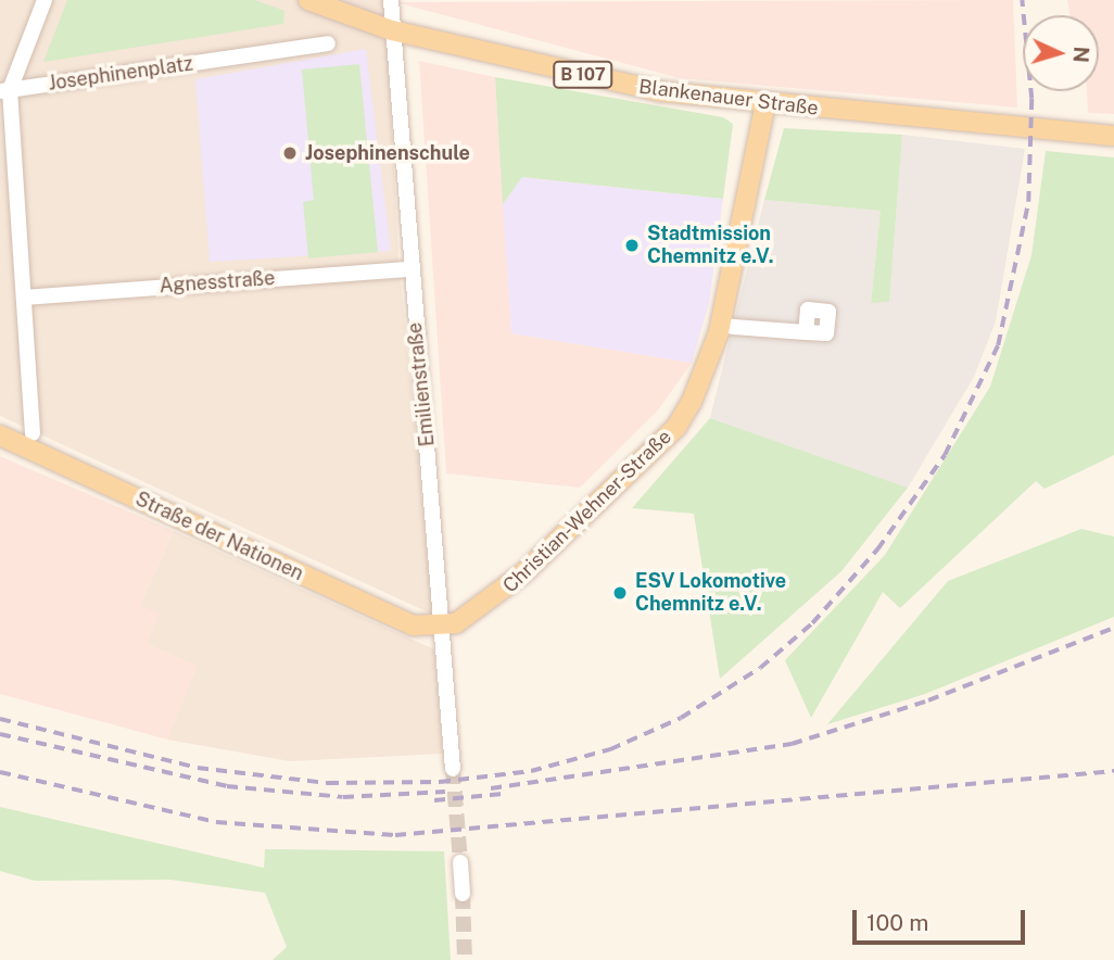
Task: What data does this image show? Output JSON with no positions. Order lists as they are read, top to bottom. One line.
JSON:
{"streets":{"main road":["B 107","Blankenauer Straße","Christian-Wehner-Straße","Straße der Nationen"],"street":["Josephinenplatz","Agnesstraße","Emilienstraße"]},"crossings":[["Blankenauer Straße","Emilienstraße"],["Blankenauer Straße","Christian-Wehner-Straße"],["Agnesstraße","Emilienstraße"],["Emilienstraße","Christian-Wehner-Straße"],["Emilienstraße","Straße der Nationen"],["Christian-Wehner-Straße","Straße der Nationen"]],"places":["Josephinenschule","Stadtmission Chemnitz e.V.","ESV Lokomotive Chemnitz e.V."],"scale_bar":"100 m","north":"right"}
